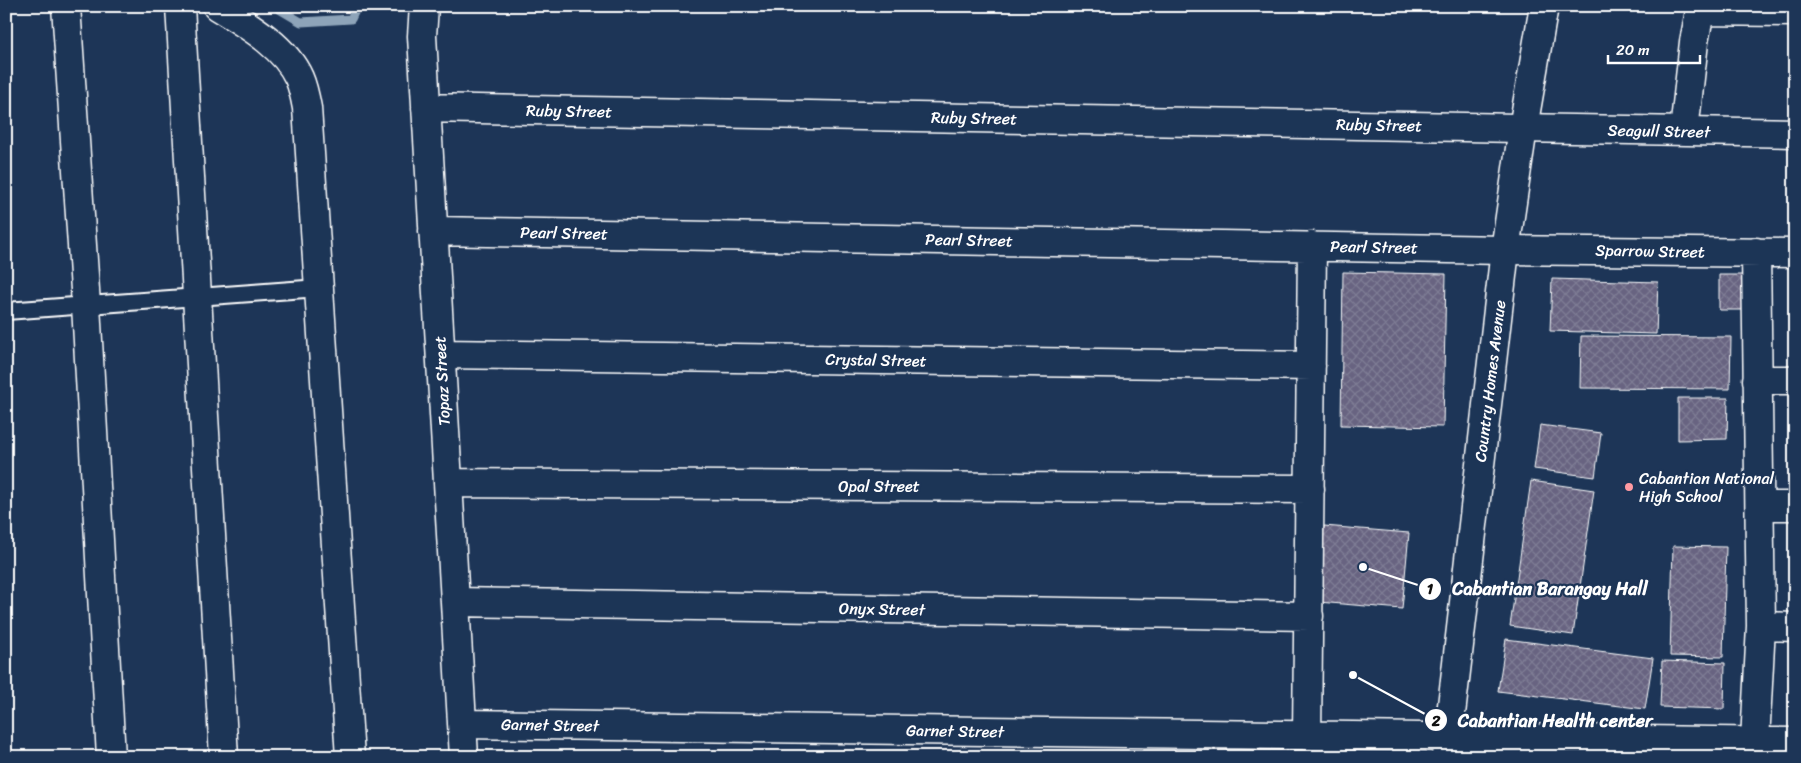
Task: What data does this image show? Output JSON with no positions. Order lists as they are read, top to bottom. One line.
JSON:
{"streets":{"street":["Ruby Street","Seagull Street","Pearl Street","Sparrow Street","Crystal Street","Topaz Street","Country Homes Avenue","Opal Street","Onyx Street","Garnet Street"]},"crossings":[["Ruby Street","Seagull Street"],["Ruby Street","Topaz Street"],["Ruby Street","Country Homes Avenue"],["Seagull Street","Country Homes Avenue"],["Pearl Street","Sparrow Street"],["Pearl Street","Topaz Street"],["Pearl Street","Country Homes Avenue"],["Sparrow Street","Country Homes Avenue"],["Crystal Street","Topaz Street"],["Topaz Street","Opal Street"],["Topaz Street","Onyx Street"],["Topaz Street","Garnet Street"],["Country Homes Avenue","Garnet Street"]],"places":["Cabantian National High School","Cabantian Barangay Hall","Cabantian Health center"],"scale_bar":"20 m"}
